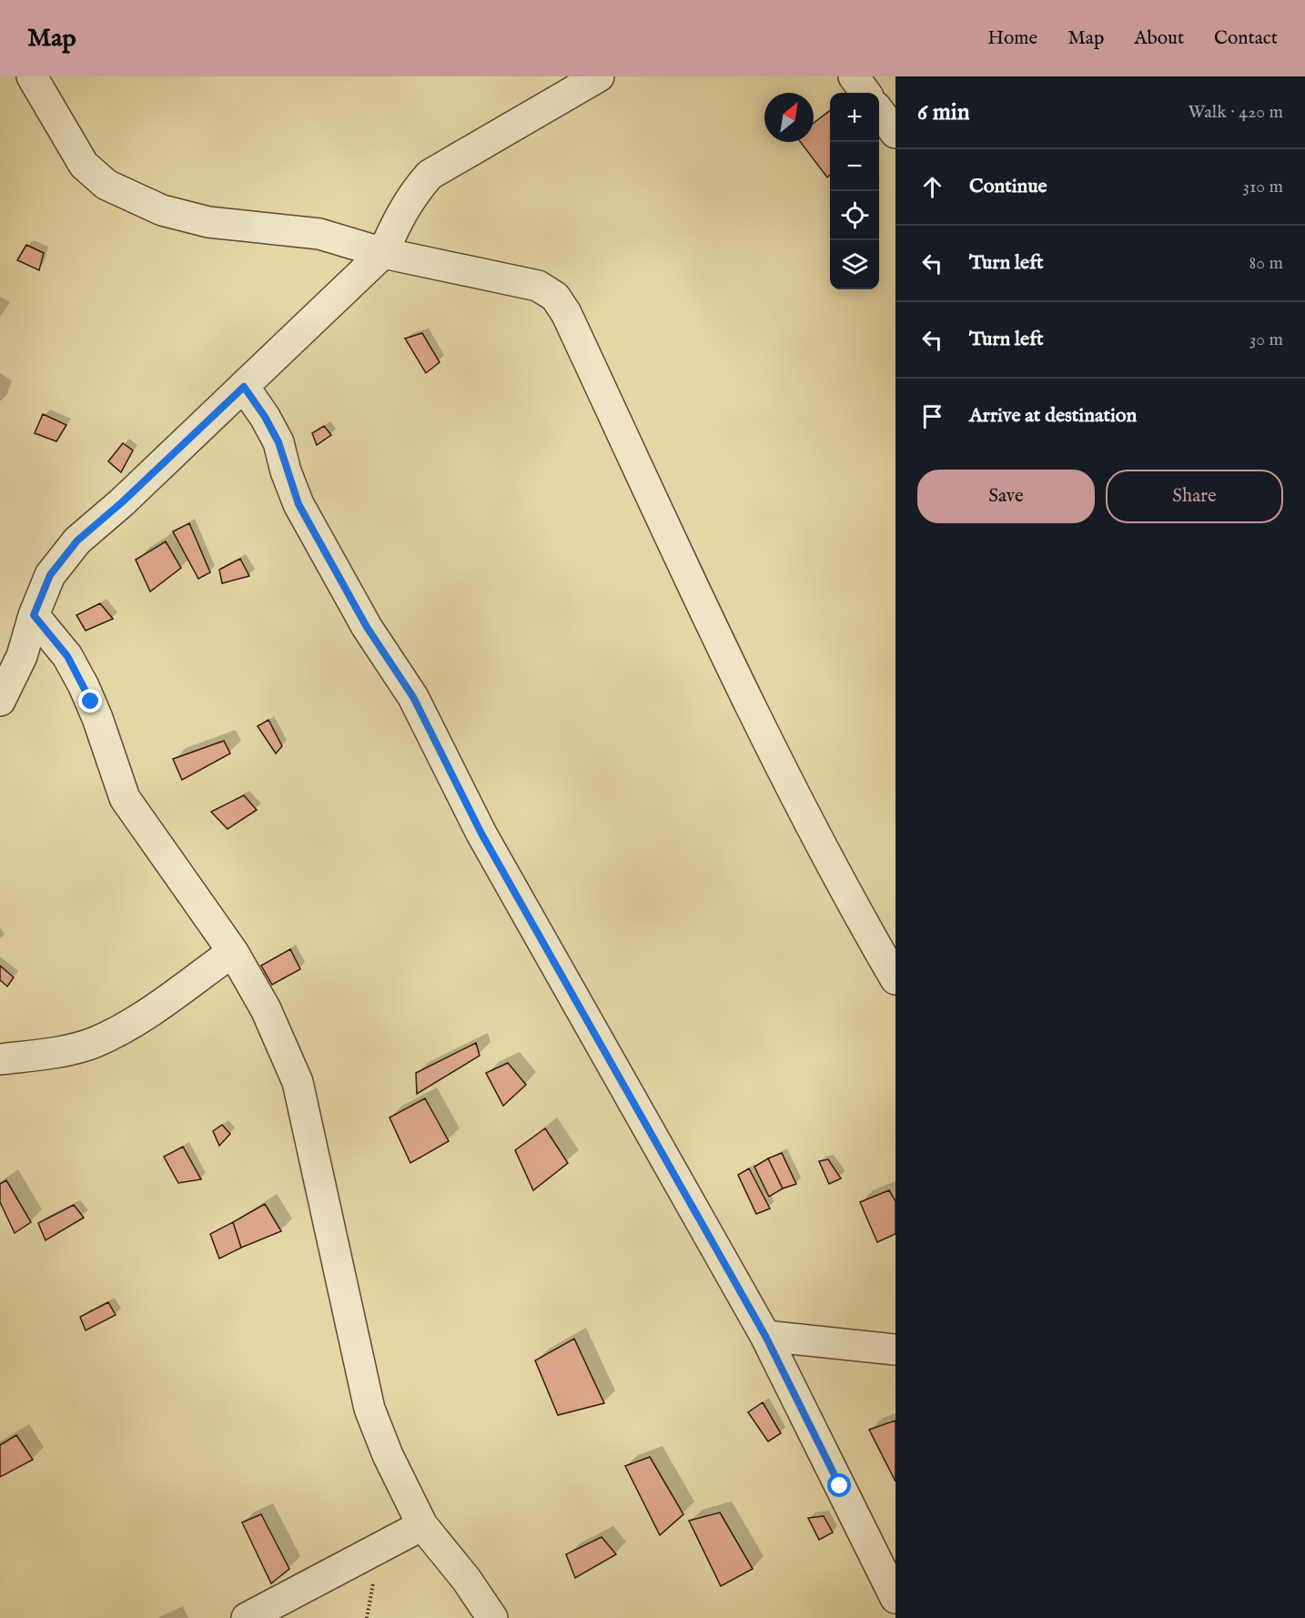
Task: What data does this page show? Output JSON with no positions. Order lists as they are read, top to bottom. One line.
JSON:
{"north":"top right","page":{"header":"Map","nav":["Home","Map","About","Contact"],"heading":["6 min","Walk · 420 m"],"map_buttons":["+","−"],"list":[["Continue","310 m"],["Turn left","80 m"],["Turn left","30 m"],"Arrive at destination"],"buttons":["Save","Share"]}}
